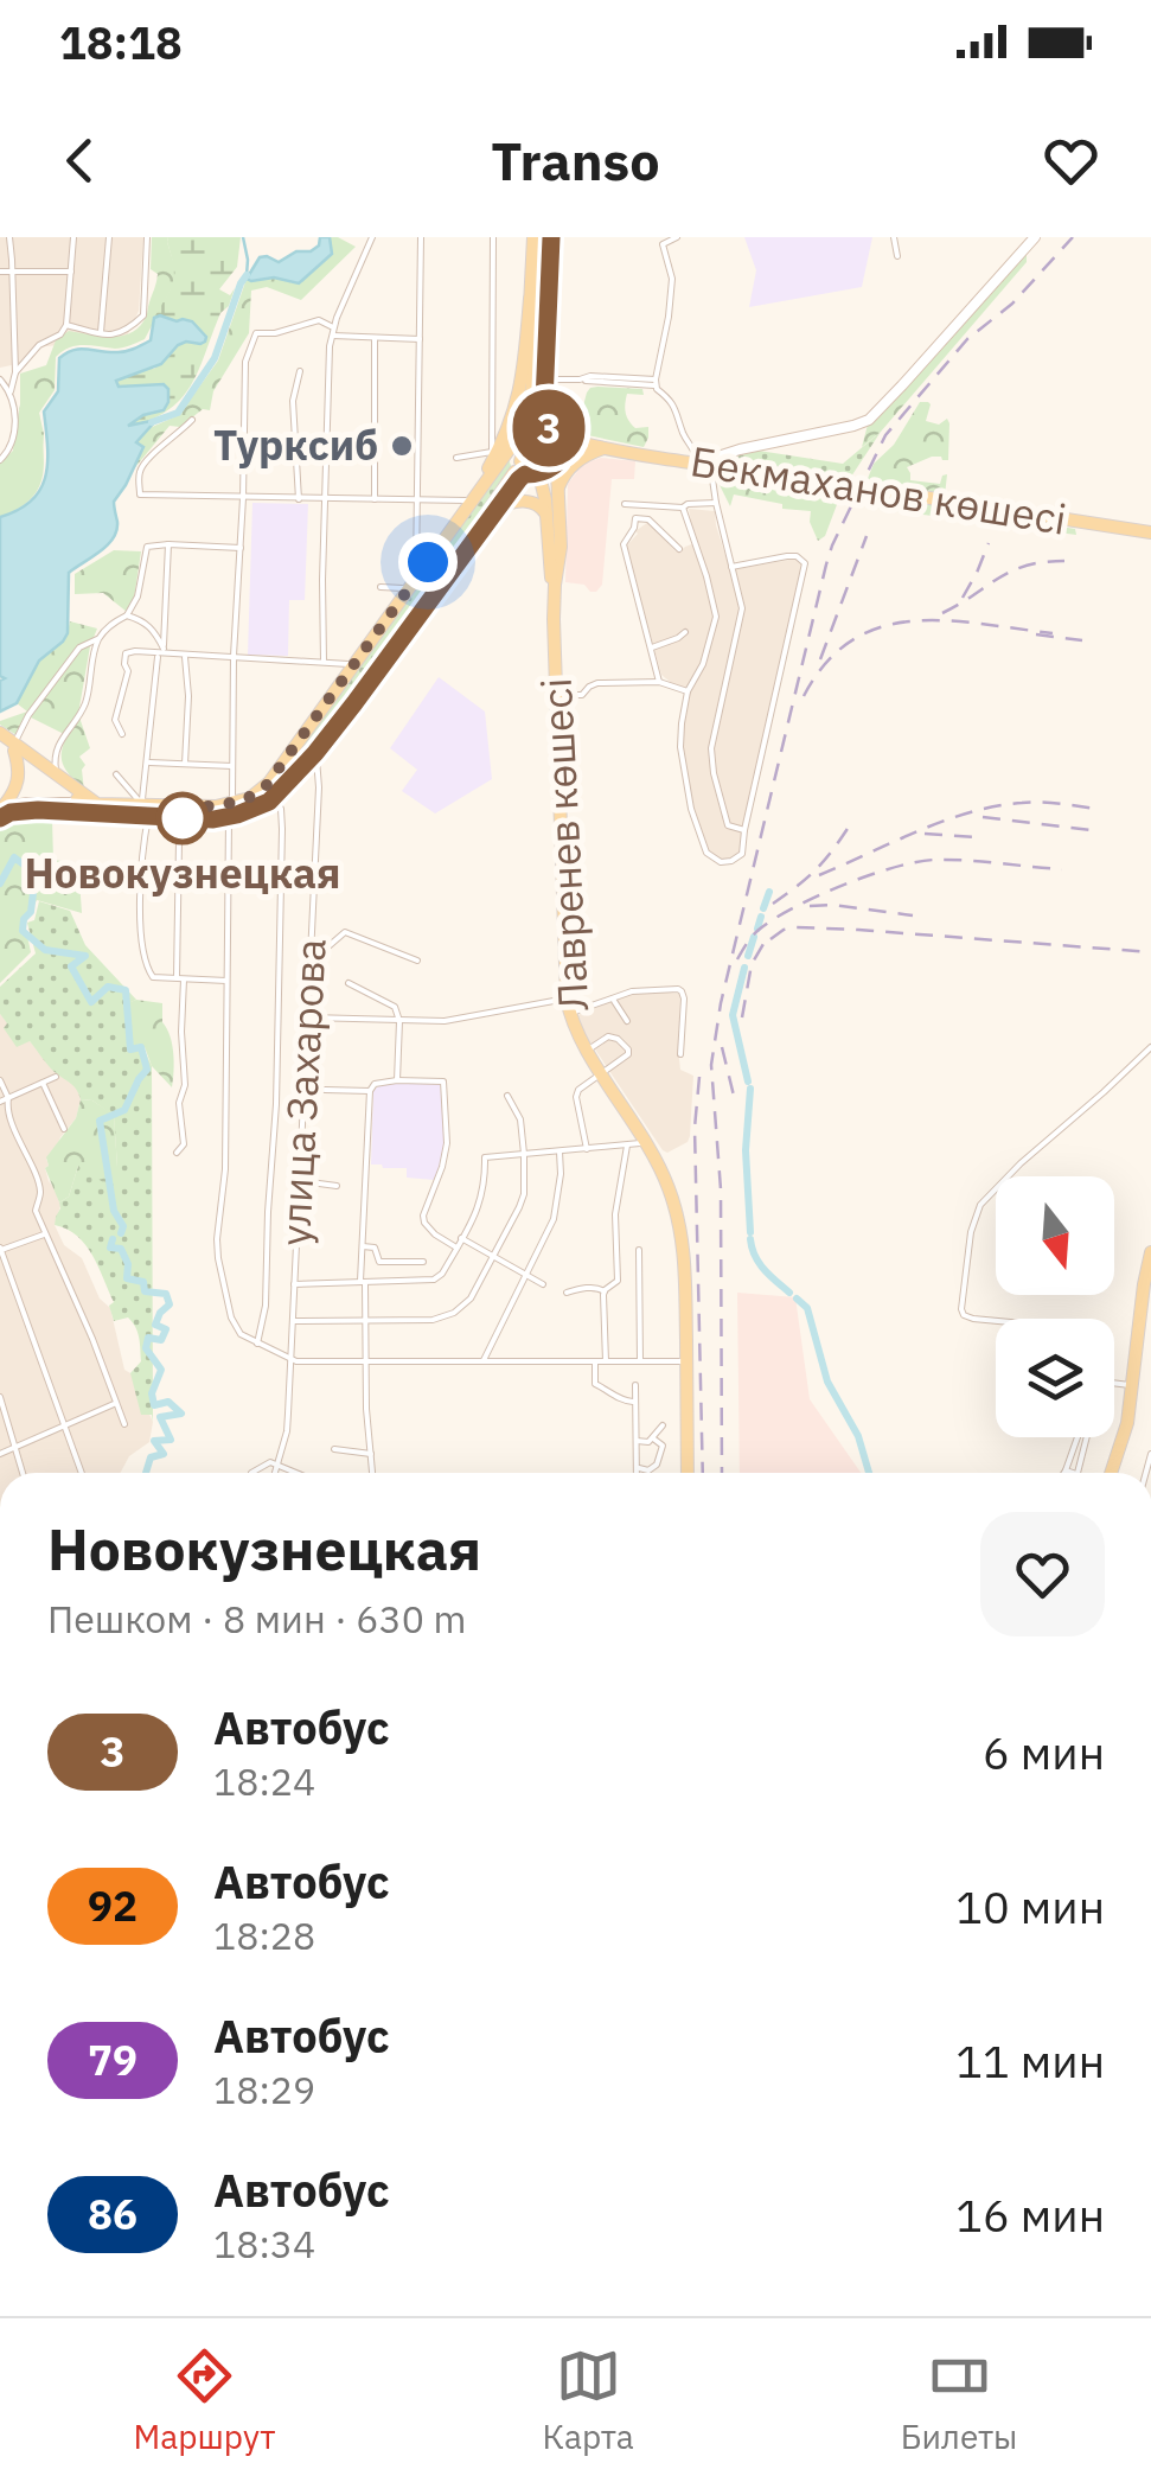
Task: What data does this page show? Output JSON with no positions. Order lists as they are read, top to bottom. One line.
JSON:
{"streets":{"main road":["Бекмаханов көшесі","Лавренев көшесі"],"street":["улица Захарова"]},"crossings":[["Бекмаханов көшесі","Лавренев көшесі"]],"places":["Турксиб","Новокузнецкая"],"lines":["bus line 3"],"north":"bottom","page":{"status":"18:18","header":"Transo","on_map":"3","heading":["Новокузнецкая","Пешком · 8 мин · 630 m"],"list":[{"mark":"3","name":"Автобус","note":"18:24","value":"6 мин"},{"mark":"92","name":"Автобус","note":"18:28","value":"10 мин"},{"mark":"79","name":"Автобус","note":"18:29","value":"11 мин"},{"mark":"86","name":"Автобус","note":"18:34","value":"16 мин"}],"tabs":["Маршрут","Карта","Билеты"]}}
